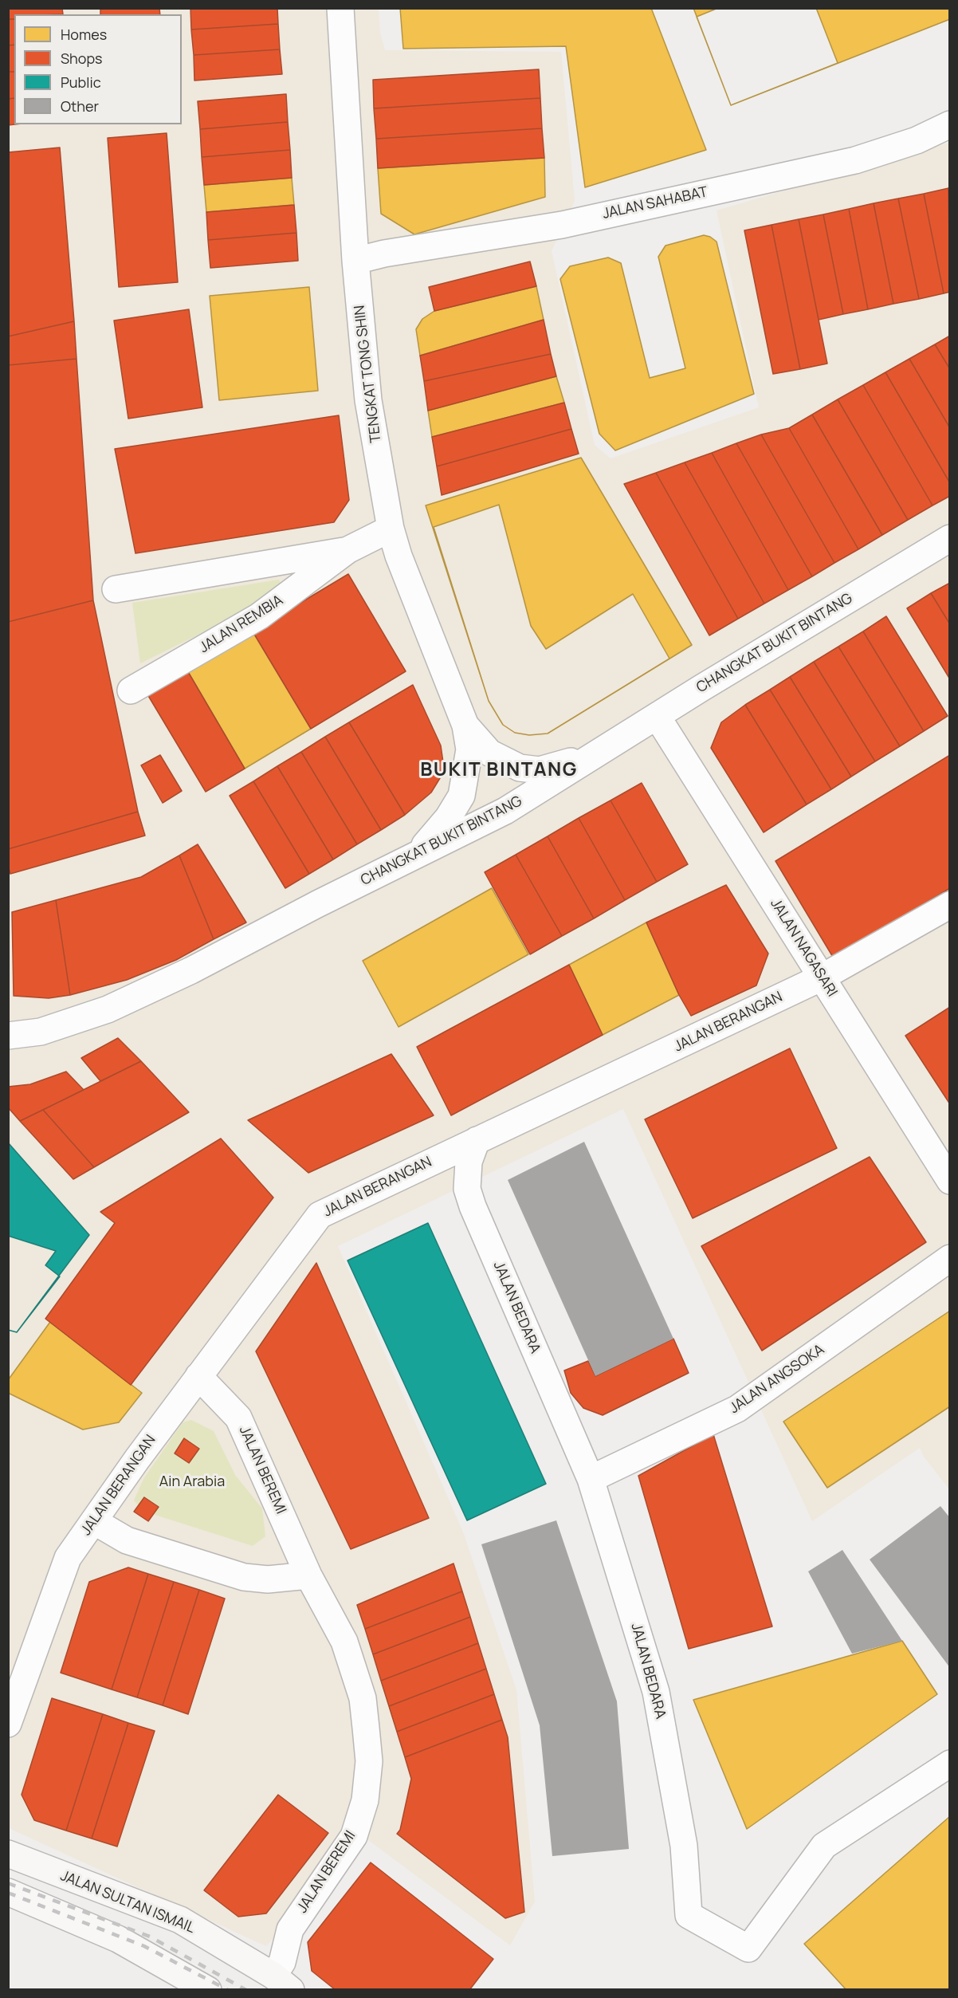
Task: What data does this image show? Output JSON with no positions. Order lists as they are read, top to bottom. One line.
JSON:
{"streets":{"main road":["JALAN SULTAN ISMAIL"],"street":["JALAN SAHABAT","TENGKAT TONG SHIN","JALAN REMBIA","CHANGKAT BUKIT BINTANG","JALAN NAGASARI","JALAN BERANGAN","JALAN BEDARA","JALAN ANGSOKA","JALAN BEREMI"]},"crossings":[["JALAN SAHABAT","TENGKAT TONG SHIN"],["TENGKAT TONG SHIN","JALAN REMBIA"],["TENGKAT TONG SHIN","CHANGKAT BUKIT BINTANG"],["CHANGKAT BUKIT BINTANG","JALAN NAGASARI"],["JALAN NAGASARI","JALAN BERANGAN"],["JALAN BERANGAN","JALAN BEDARA"],["JALAN BERANGAN","JALAN BEREMI"],["JALAN BEDARA","JALAN ANGSOKA"],["JALAN BEREMI","JALAN SULTAN ISMAIL"]],"districts":["BUKIT BINTANG"],"parks":["Ain Arabia"],"legend":["Homes","Shops","Public","Other"]}
